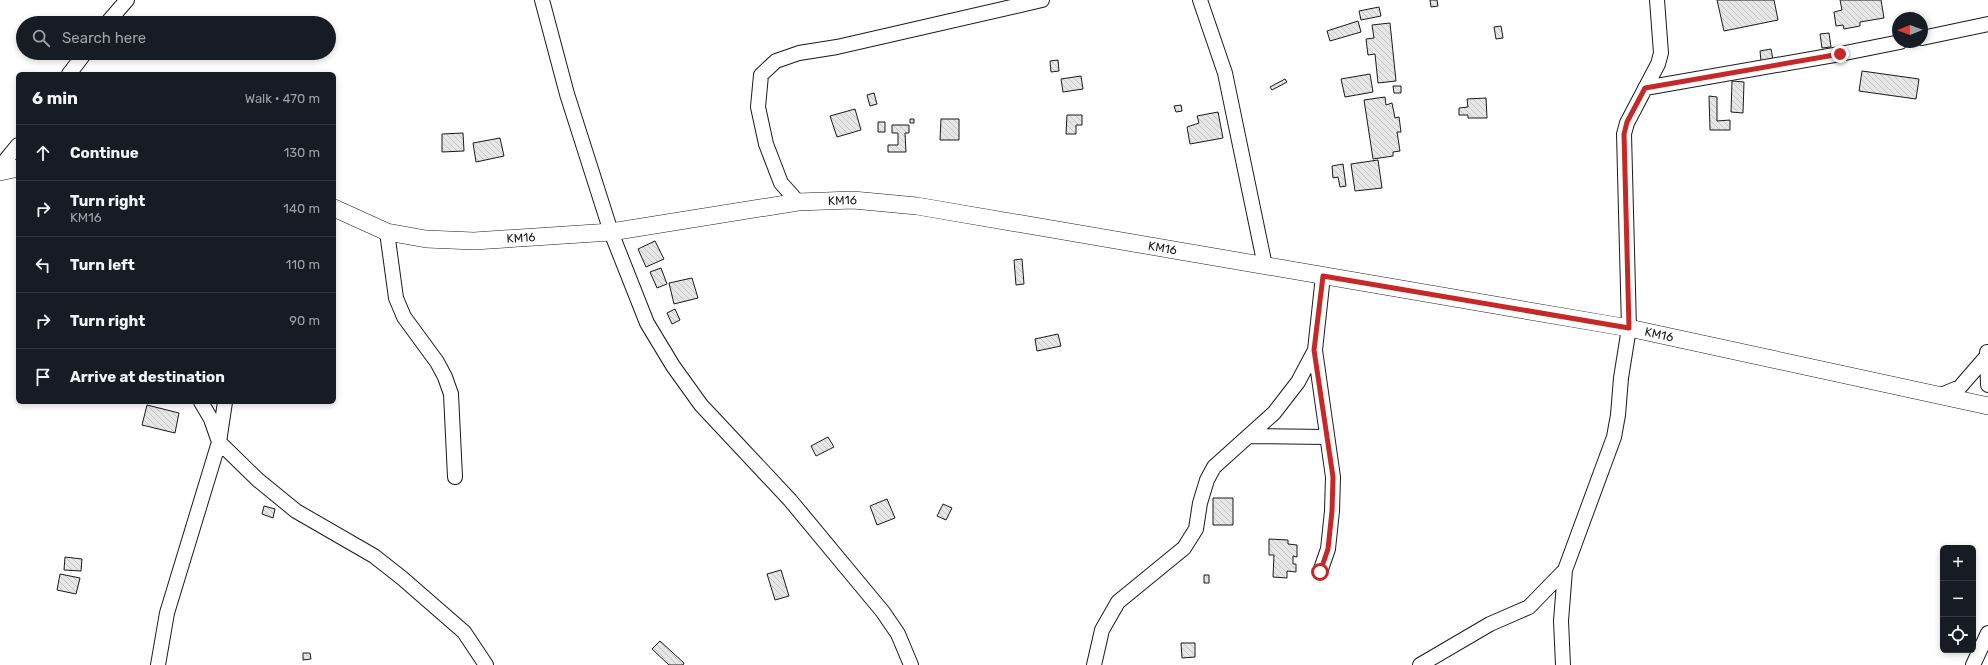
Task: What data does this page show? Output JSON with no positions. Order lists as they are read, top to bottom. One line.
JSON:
{"streets":{"street":["KM16"]},"north":"left","page":{"search":"Search here","heading":["6 min","Walk · 470 m"],"list":[["Continue","130 m"],["Turn right","KM16","140 m"],["Turn left","110 m"],["Turn right","90 m"],"Arrive at destination"],"map_buttons":["+","−"]}}
